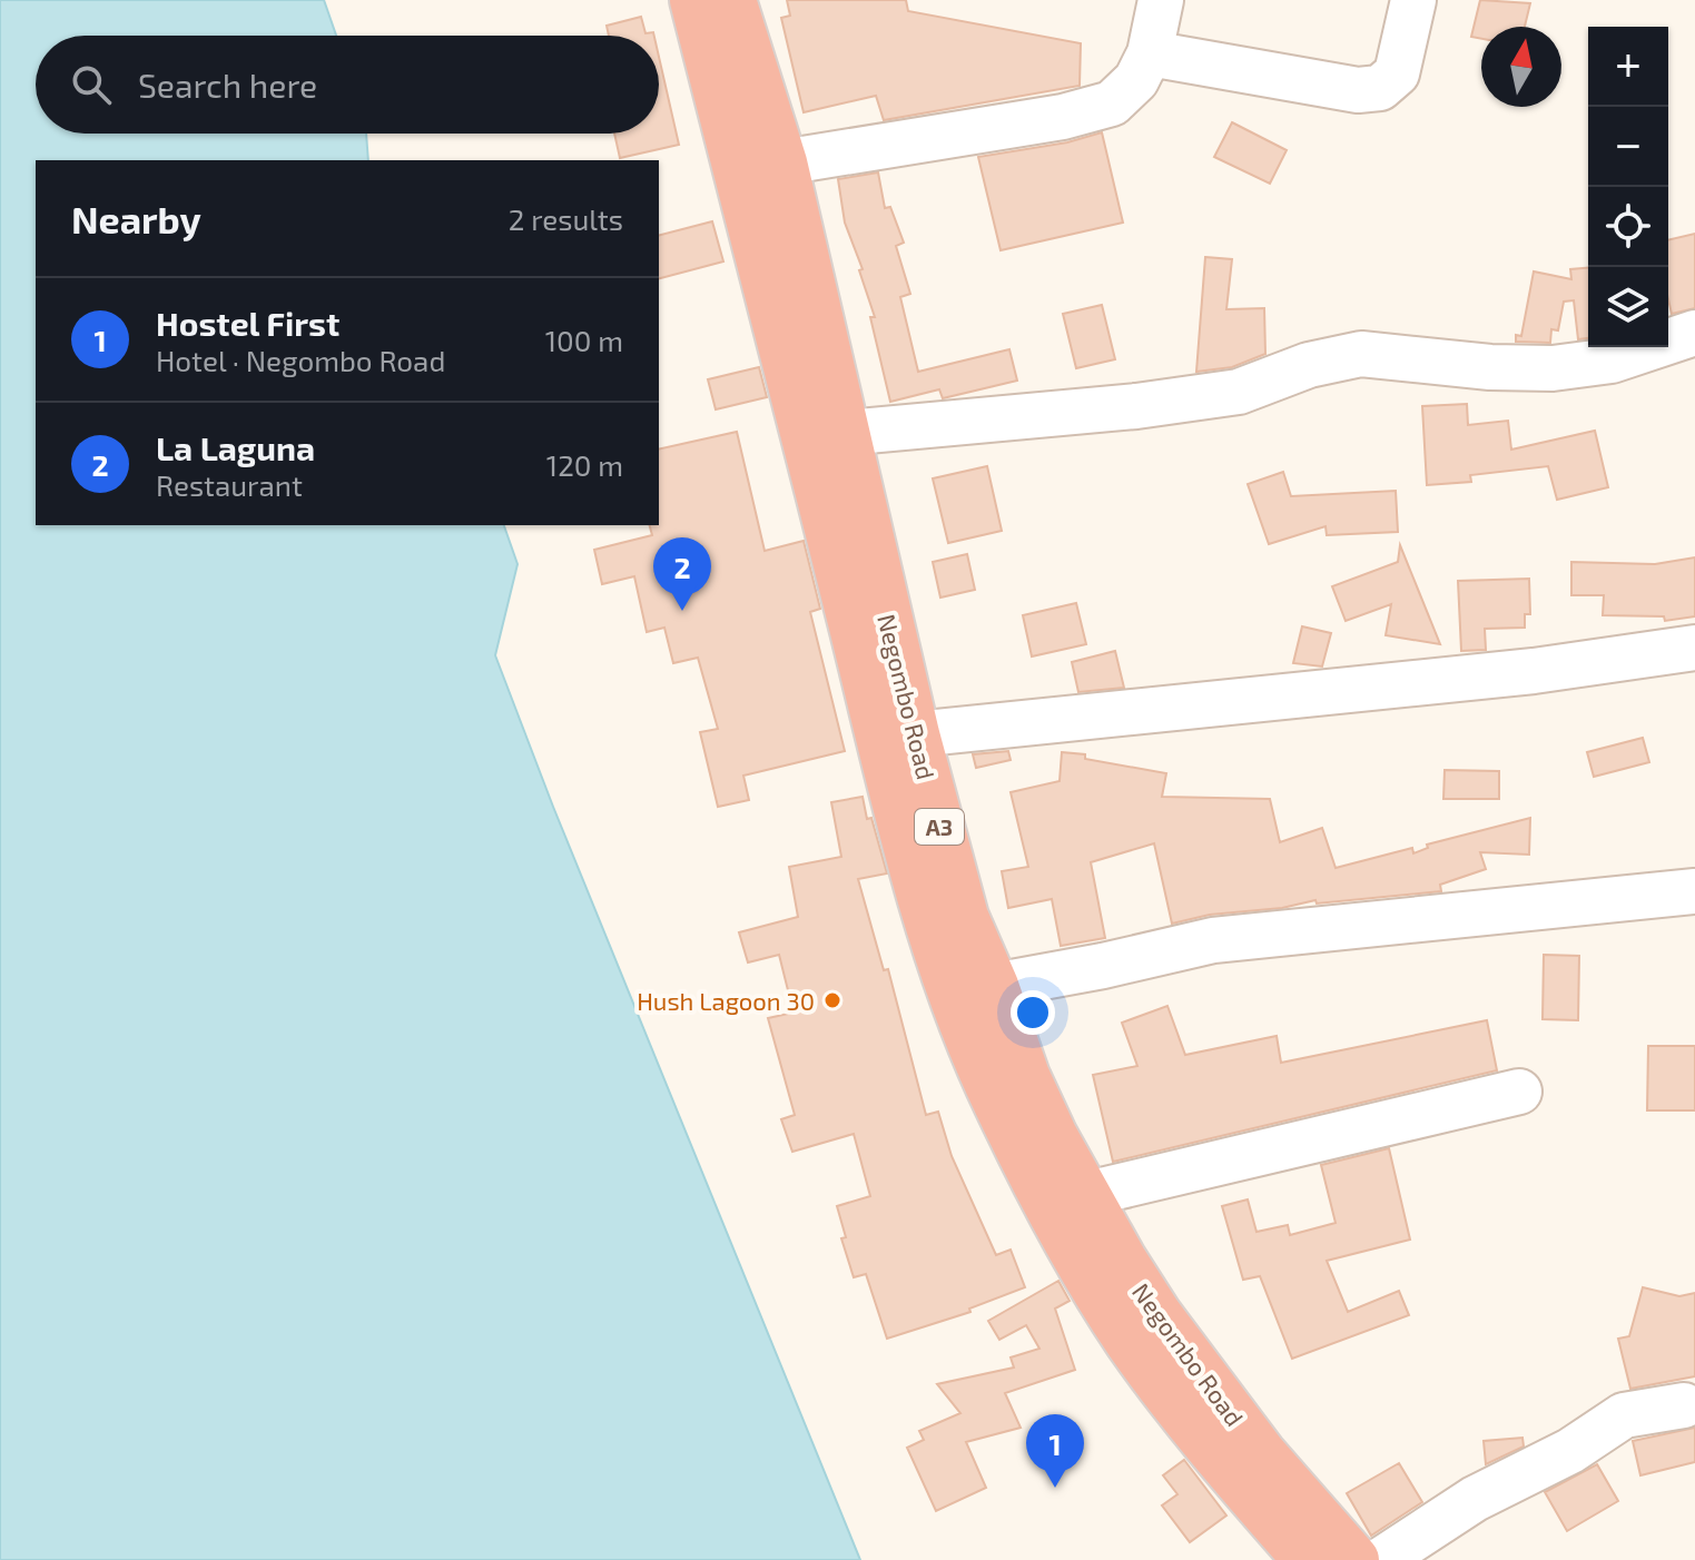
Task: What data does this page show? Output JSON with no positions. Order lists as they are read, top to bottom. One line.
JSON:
{"streets":{"highway":["Negombo Road","A3"]},"places":["Hush Lagoon 30"],"north":"top","page":{"map_buttons":["+","−"],"search":"Search here","heading":["Nearby","2 results"],"list":[{"mark":"1","name":"Hostel First","note":"Hotel · Negombo Road","value":"100 m"},{"mark":"2","name":"La Laguna","note":"Restaurant","value":"120 m"}],"pins":["2","1"]}}
